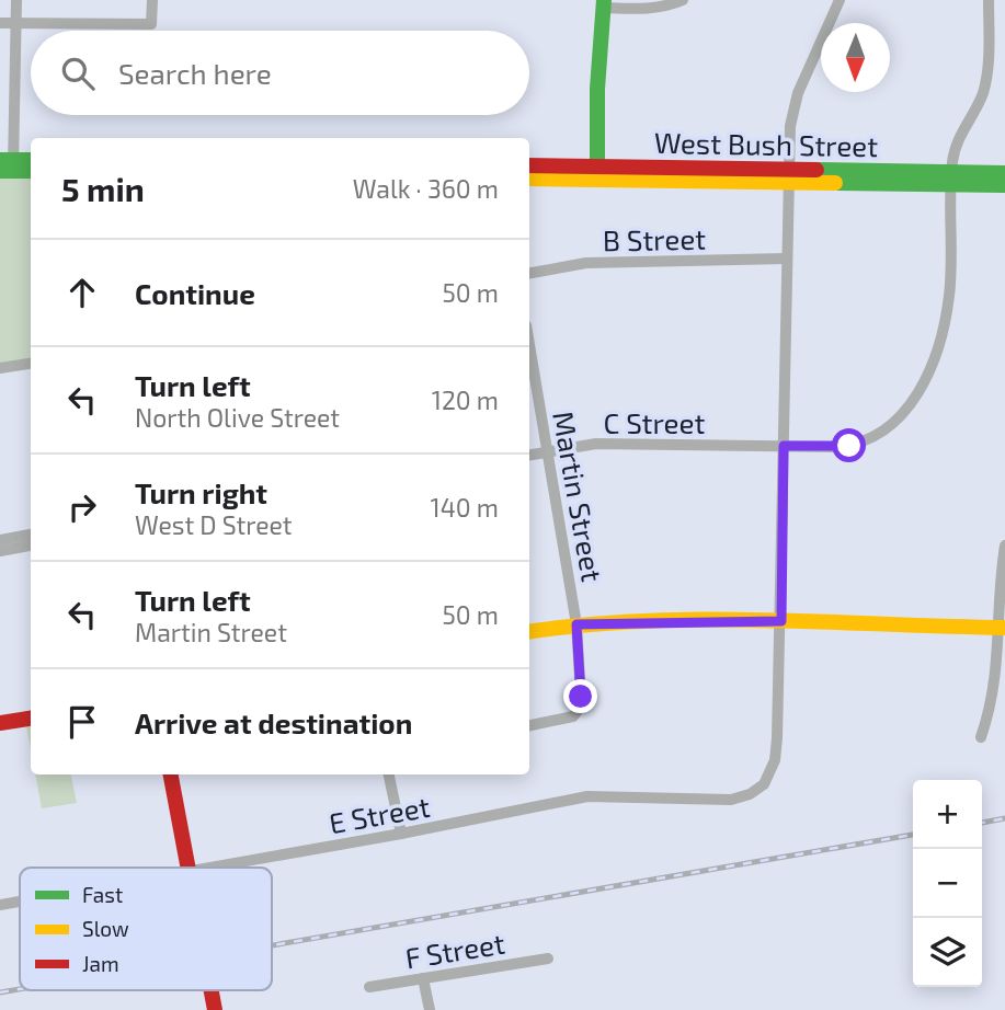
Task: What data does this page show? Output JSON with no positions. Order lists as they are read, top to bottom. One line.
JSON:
{"streets":{"street":["West Bush Street","B Street","C Street","Martin Street","E Street","F Street"]},"crossings":[["West Bush Street","C Street"],["C Street","Martin Street"]],"legend":["Fast","Slow","Jam"],"north":"bottom","page":{"search":"Search here","heading":["5 min","Walk · 360 m"],"list":[["Continue","50 m"],["Turn left","North Olive Street","120 m"],["Turn right","West D Street","140 m"],["Turn left","Martin Street","50 m"],"Arrive at destination"],"map_buttons":["+","−"]}}
